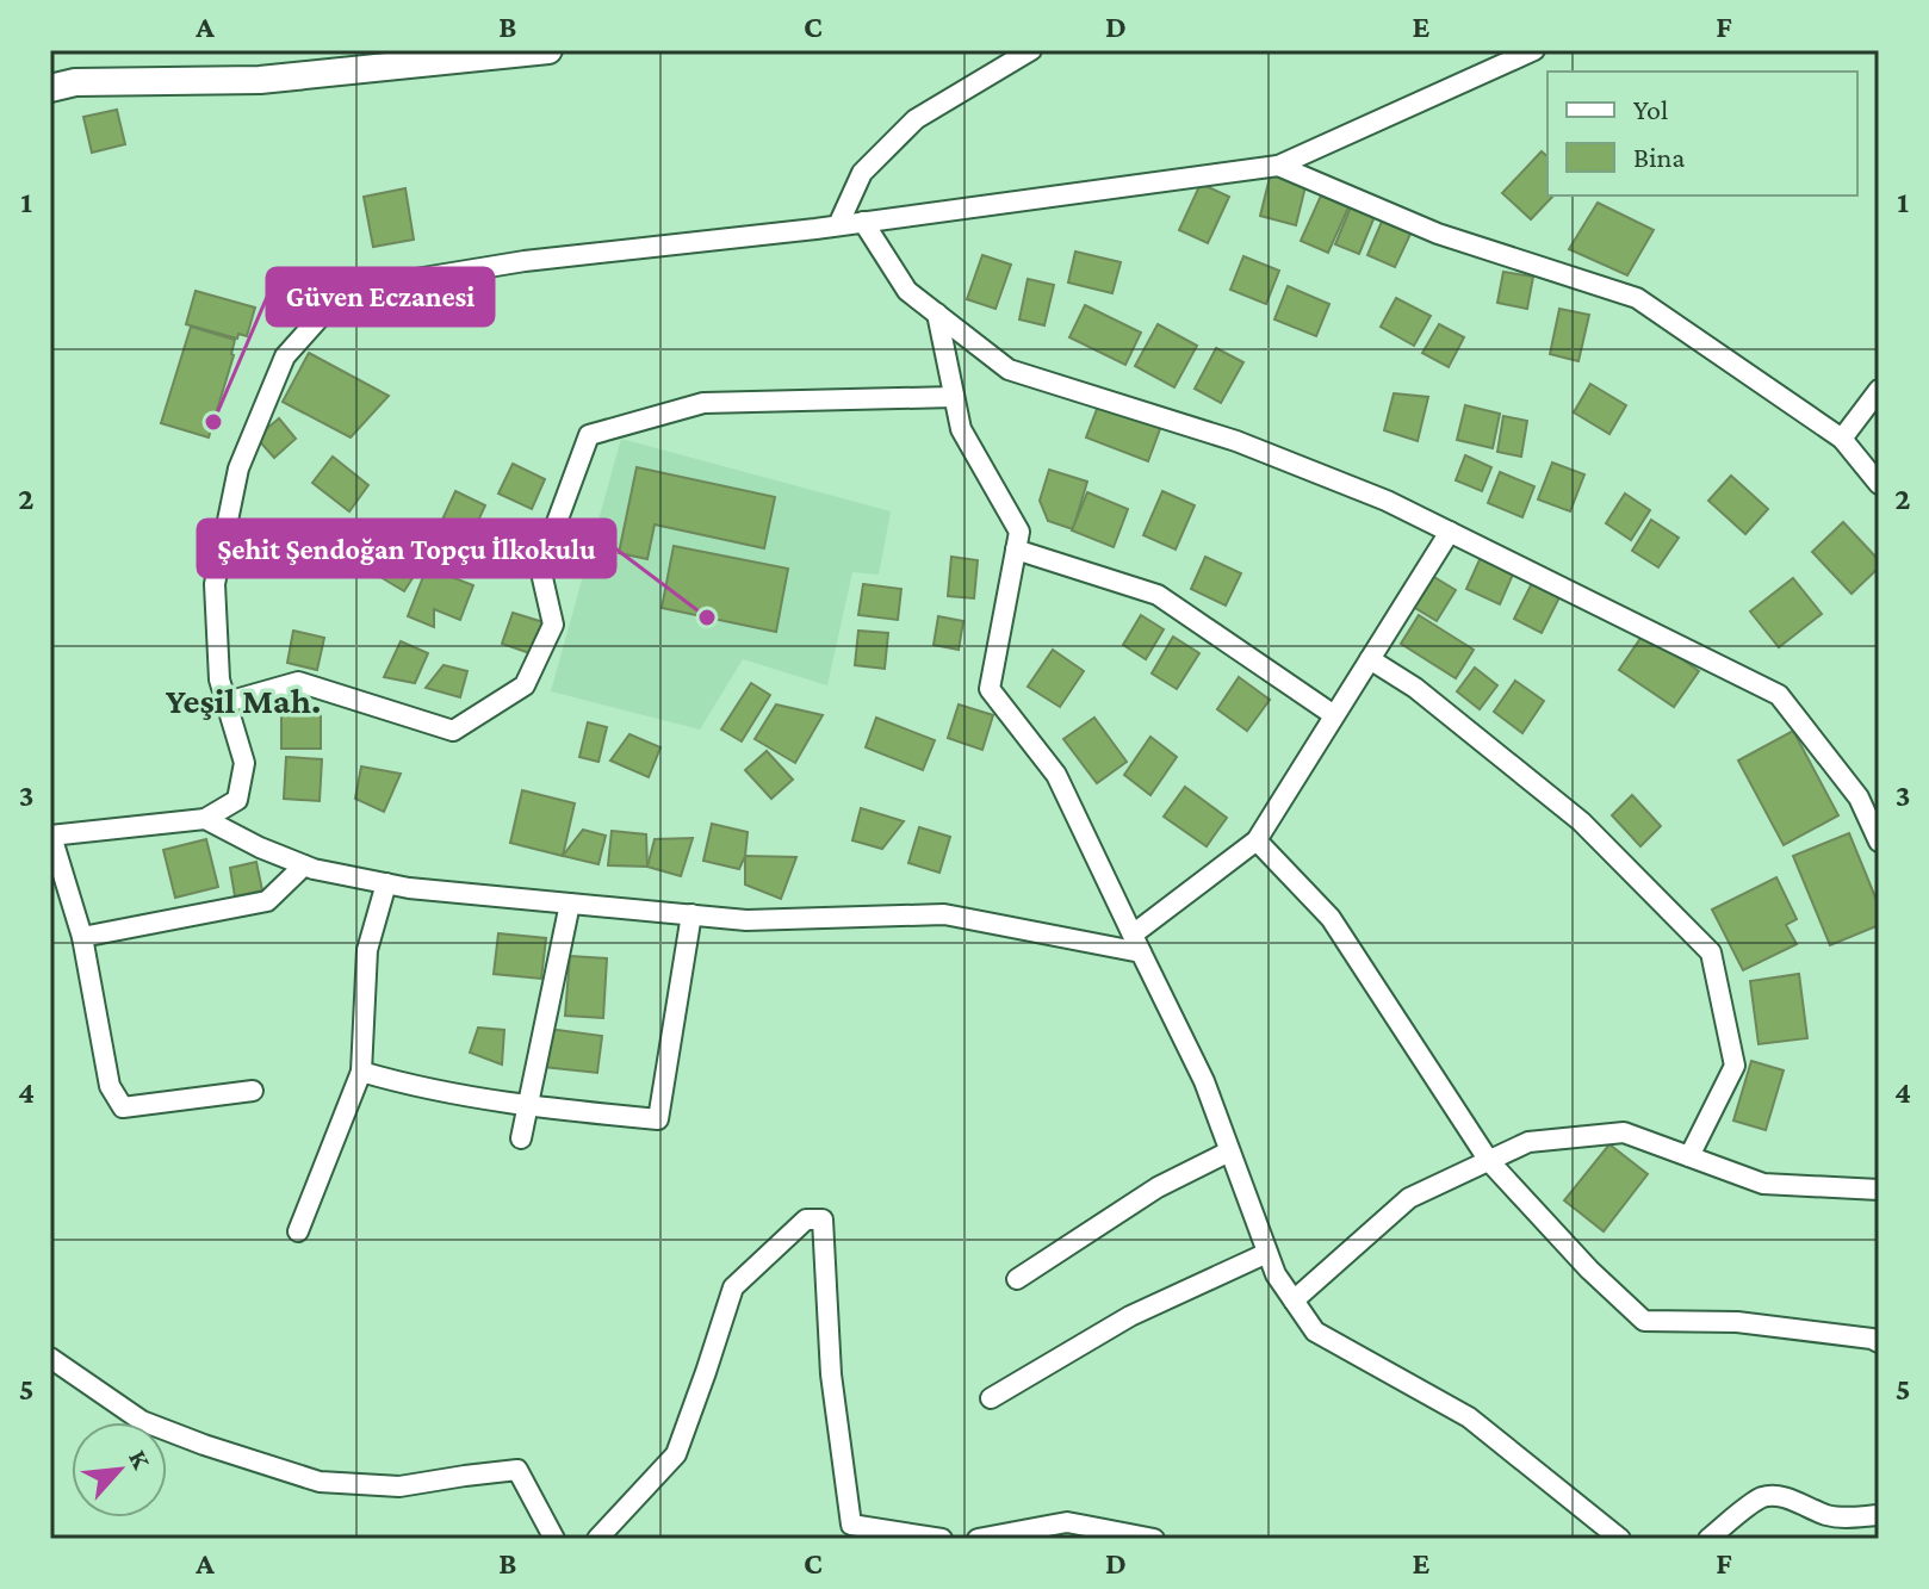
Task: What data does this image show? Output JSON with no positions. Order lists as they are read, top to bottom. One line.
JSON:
{"districts":["Yeşil Mah."],"places":["Güven Eczanesi","Şehit Şendoğan Topçu İlkokulu"],"legend":["Yol","Bina"],"north":"top right","grid":{"columns":["A","B","C","D","E","F"],"rows":["1","2","3","4","5"]}}
